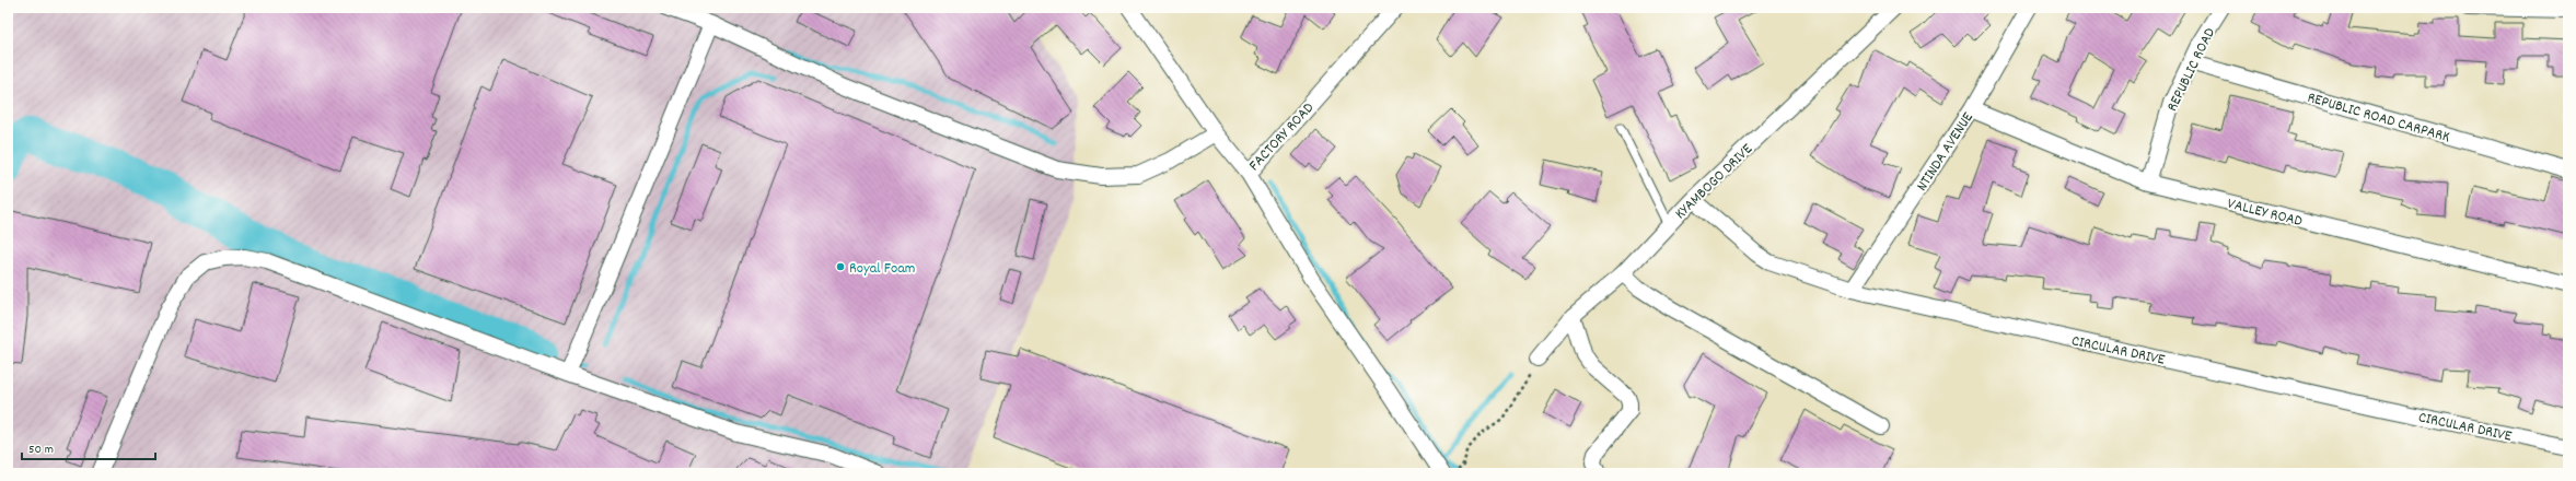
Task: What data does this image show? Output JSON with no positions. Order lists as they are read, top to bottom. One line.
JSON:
{"streets":{"street":["REPUBLIC ROAD","REPUBLIC ROAD CARPARK","FACTORY ROAD","NTINDA AVENUE","KYAMBOGO DRIVE","VALLEY ROAD","CIRCULAR DRIVE"]},"crossings":[["REPUBLIC ROAD","REPUBLIC ROAD CARPARK"],["REPUBLIC ROAD","VALLEY ROAD"],["NTINDA AVENUE","VALLEY ROAD"],["NTINDA AVENUE","CIRCULAR DRIVE"],["KYAMBOGO DRIVE","CIRCULAR DRIVE"]],"places":["Royal Foam"],"scale_bar":"50 m"}
